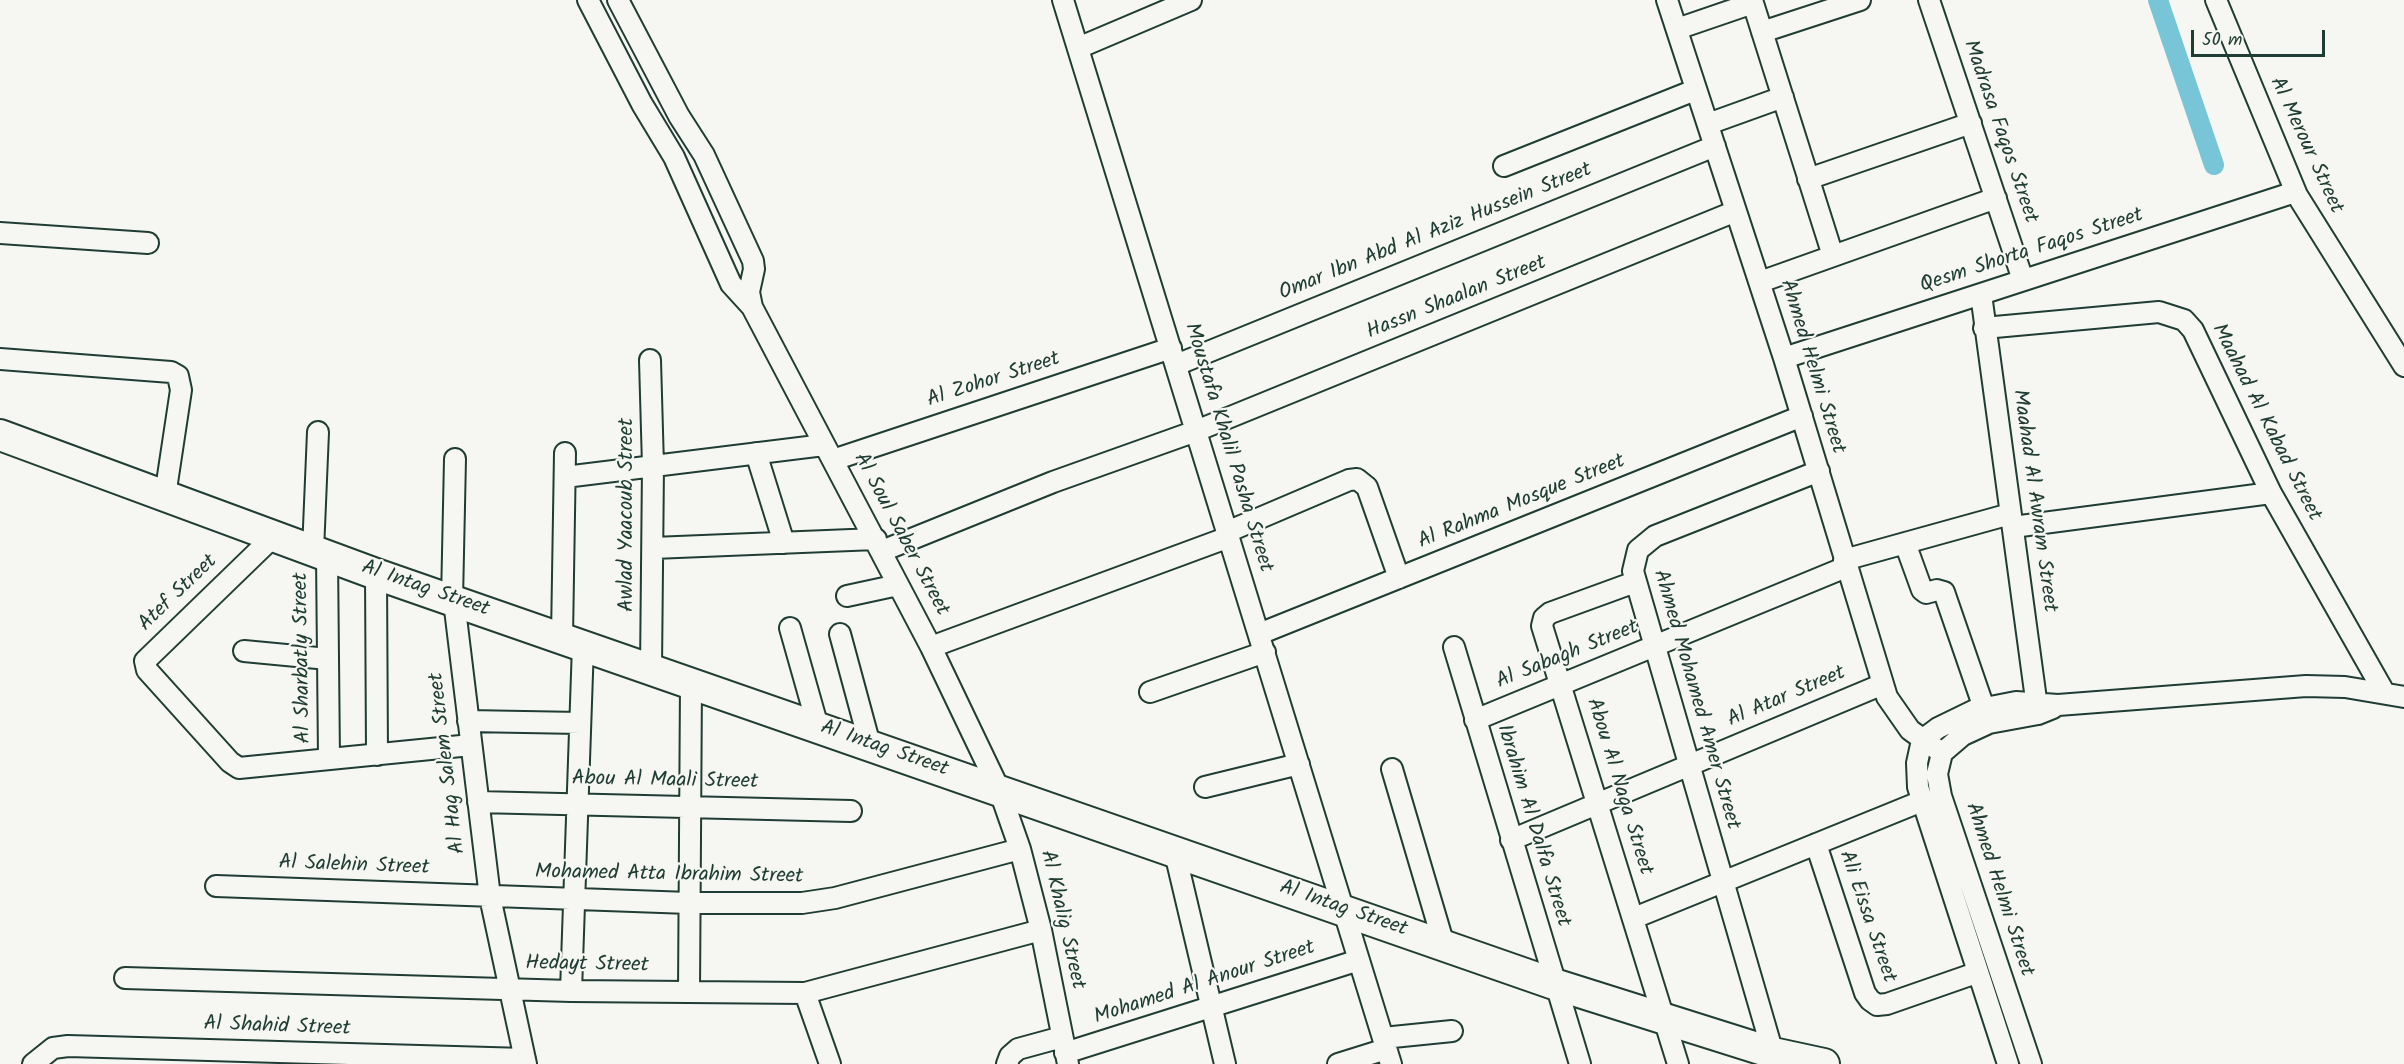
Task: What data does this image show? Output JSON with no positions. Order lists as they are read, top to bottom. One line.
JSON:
{"streets":{"main road":["Al Intag Street"],"street":["Madrasa Faqos Street","Al Merour Street","Omar Ibn Abd Al Aziz Hussein Street","Qesm Shorta Faqos Street","Hassn Shaalan Street","Ahmed Helmi Street","Al Zohor Street","Maahad Al Kabad Street","Moustafa Khalil Pasha Street","Maahad Al Awram Street","Al Rahma Mosque Street","Awlad Yaacoub Street","Al Soul Saber Street","Atef Street","Al Sabagh Street","Al Sharbatly Street","Al Atar Street","Ahmed Mohamed Amer Street","Al Hag Salem Street","Abou Al Maali Street","Abou Al Naga Street","Ibrahim Al Dalfa Street","Al Salehin Street","Mohamed Atta Ibrahim Street","Ali Eissa Street","Al Khalig Street","Hedayt Street","Mohamed Al Anour Street","Al Shahid Street"]},"crossings":[["Madrasa Faqos Street","Qesm Shorta Faqos Street"],["Al Merour Street","Qesm Shorta Faqos Street"],["Omar Ibn Abd Al Aziz Hussein Street","Ahmed Helmi Street"],["Omar Ibn Abd Al Aziz Hussein Street","Al Zohor Street"],["Omar Ibn Abd Al Aziz Hussein Street","Moustafa Khalil Pasha Street"],["Qesm Shorta Faqos Street","Ahmed Helmi Street"],["Qesm Shorta Faqos Street","Maahad Al Awram Street"],["Hassn Shaalan Street","Ahmed Helmi Street"],["Hassn Shaalan Street","Moustafa Khalil Pasha Street"],["Hassn Shaalan Street","Awlad Yaacoub Street"],["Hassn Shaalan Street","Al Soul Saber Street"],["Ahmed Helmi Street","Al Rahma Mosque Street"],["Ahmed Helmi Street","Al Sabagh Street"],["Ahmed Helmi Street","Al Atar Street"],["Ahmed Helmi Street","Ahmed Mohamed Amer Street"],["Al Zohor Street","Moustafa Khalil Pasha Street"],["Al Zohor Street","Awlad Yaacoub Street"],["Al Zohor Street","Al Soul Saber Street"],["Maahad Al Kabad Street","Maahad Al Awram Street"],["Maahad Al Kabad Street","Al Sabagh Street"],["Moustafa Khalil Pasha Street","Al Rahma Mosque Street"],["Moustafa Khalil Pasha Street","Al Intag Street"],["Moustafa Khalil Pasha Street","Mohamed Al Anour Street"],["Maahad Al Awram Street","Al Sabagh Street"],["Awlad Yaacoub Street","Al Intag Street"],["Al Soul Saber Street","Al Intag Street"],["Al Soul Saber Street","Al Khalig Street"],["Al Intag Street","Atef Street"],["Al Intag Street","Al Sharbatly Street"],["Al Intag Street","Ahmed Mohamed Amer Street"],["Al Intag Street","Al Hag Salem Street"],["Al Intag Street","Abou Al Naga Street"],["Al Intag Street","Ibrahim Al Dalfa Street"],["Al Intag Street","Al Khalig Street"],["Atef Street","Al Sharbatly Street"],["Al Sabagh Street","Ahmed Mohamed Amer Street"],["Al Sabagh Street","Abou Al Naga Street"],["Al Sabagh Street","Ibrahim Al Dalfa Street"],["Al Atar Street","Ahmed Mohamed Amer Street"],["Al Atar Street","Abou Al Naga Street"],["Al Atar Street","Ibrahim Al Dalfa Street"],["Ahmed Mohamed Amer Street","Abou Al Naga Street"],["Al Hag Salem Street","Abou Al Maali Street"],["Al Hag Salem Street","Al Salehin Street"],["Al Hag Salem Street","Mohamed Atta Ibrahim Street"],["Al Hag Salem Street","Hedayt Street"],["Al Hag Salem Street","Al Shahid Street"],["Al Salehin Street","Mohamed Atta Ibrahim Street"],["Mohamed Atta Ibrahim Street","Al Khalig Street"],["Al Khalig Street","Hedayt Street"],["Al Khalig Street","Mohamed Al Anour Street"]],"scale_bar":"50 m"}
